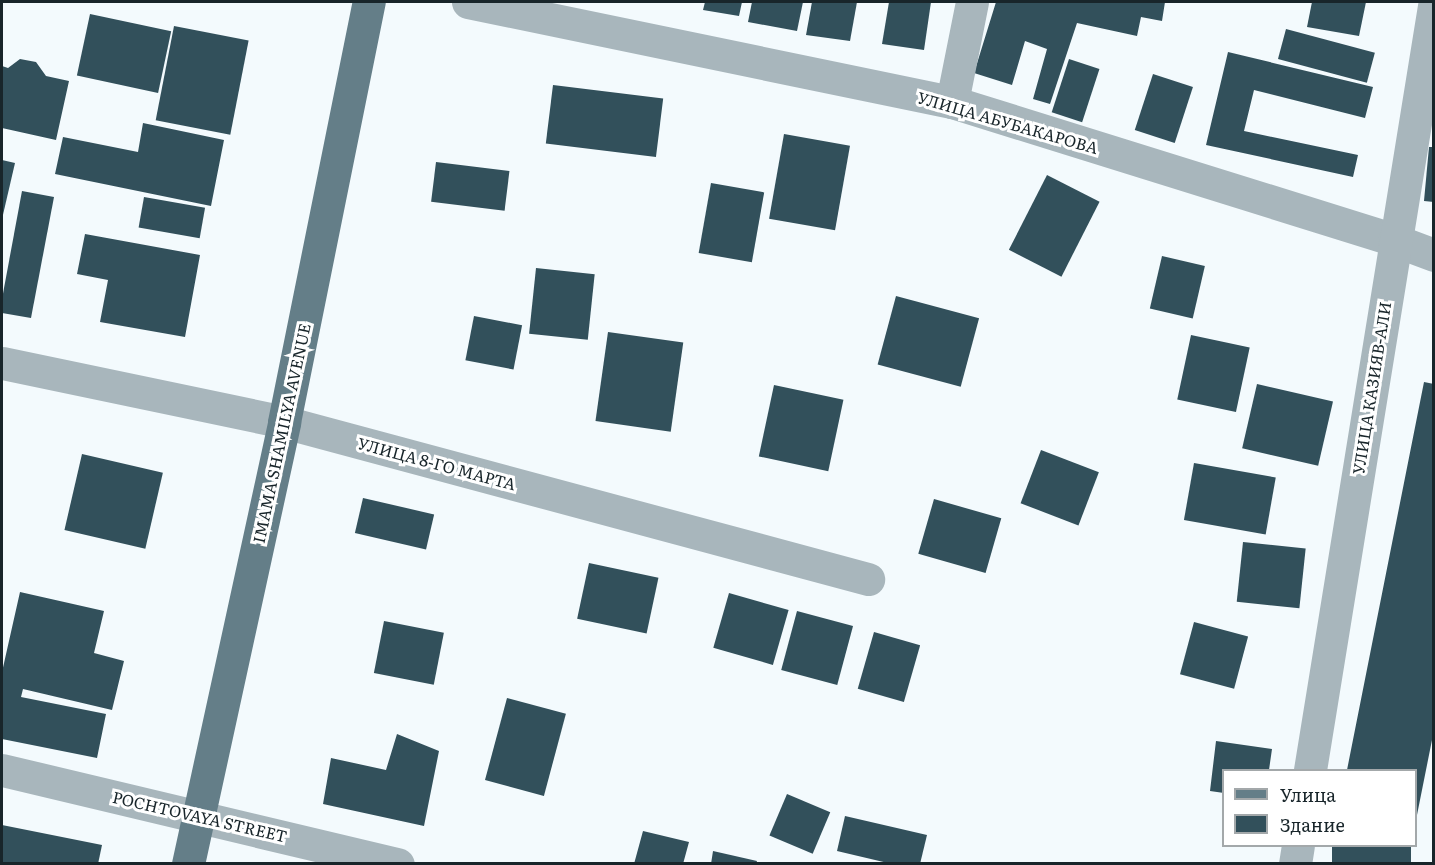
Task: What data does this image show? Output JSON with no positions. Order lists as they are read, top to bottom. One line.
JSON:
{"streets":{"main road":["IMAMA SHAMILYA AVENUE"],"street":["УЛИЦА АБУБАКАРОВА","УЛИЦА КАЗИЯВ-АЛИ","УЛИЦА 8-ГО МАРТА","POCHTOVAYA STREET"]},"crossings":[["УЛИЦА АБУБАКАРОВА","УЛИЦА КАЗИЯВ-АЛИ"],["IMAMA SHAMILYA AVENUE","УЛИЦА 8-ГО МАРТА"],["IMAMA SHAMILYA AVENUE","POCHTOVAYA STREET"]],"legend":["Улица","Здание"]}
